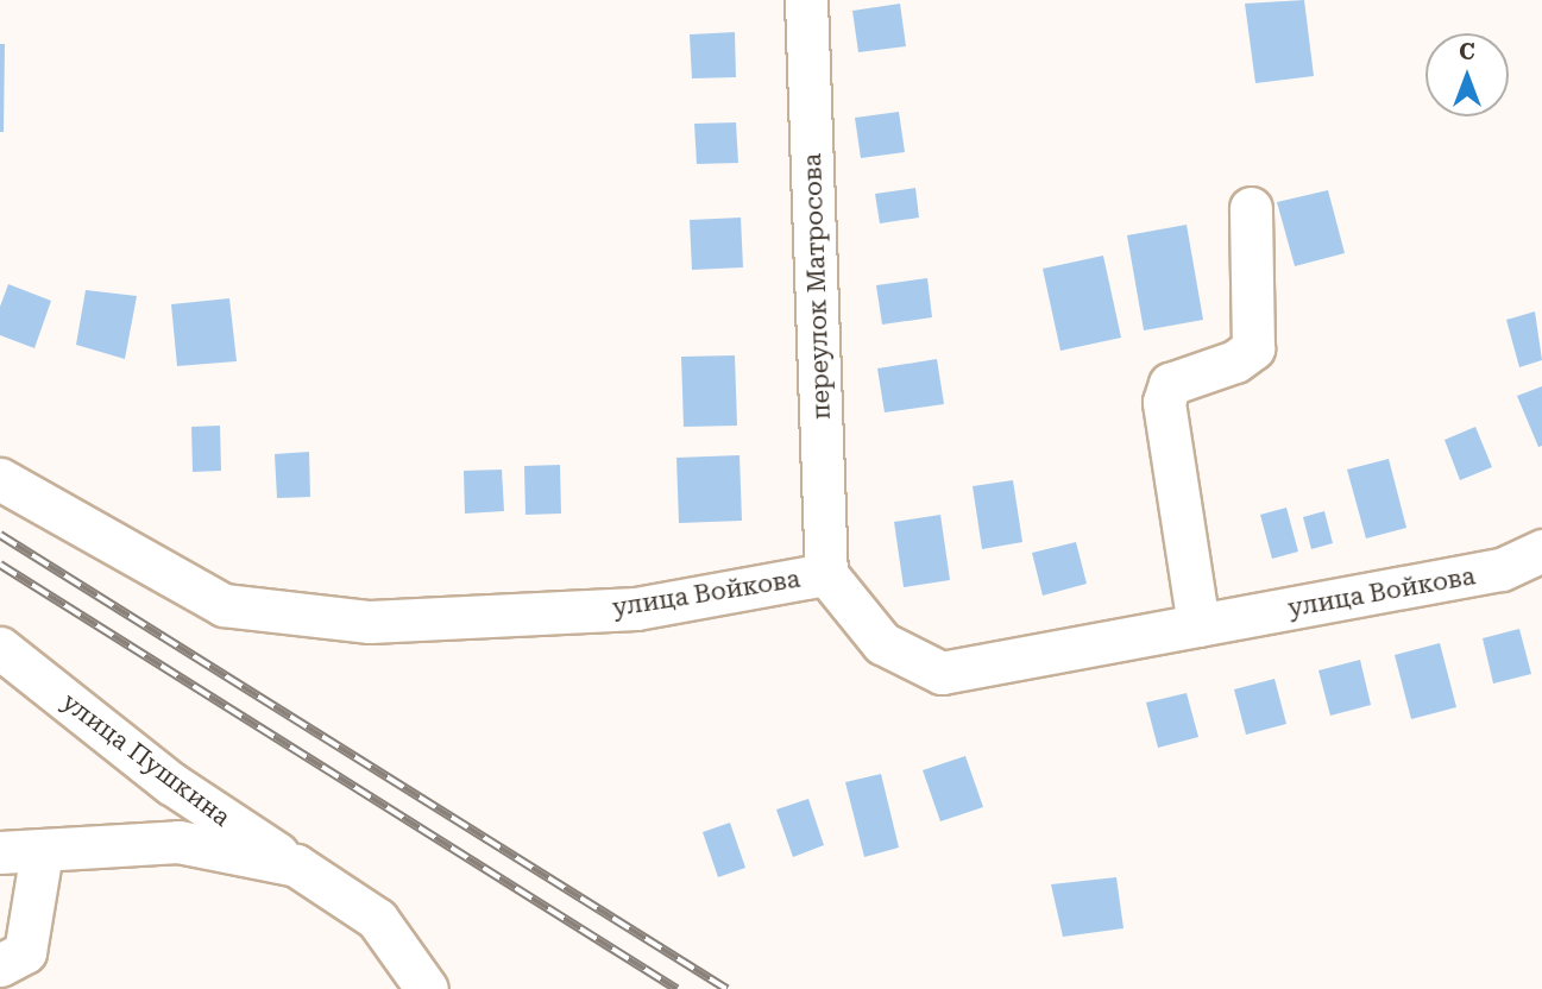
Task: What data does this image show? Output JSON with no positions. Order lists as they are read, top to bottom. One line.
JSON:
{"streets":{"street":["переулок Матросова","улица Войкова","улица Пушкина"]},"crossings":[["переулок Матросова","улица Войкова"]],"north":"top"}
